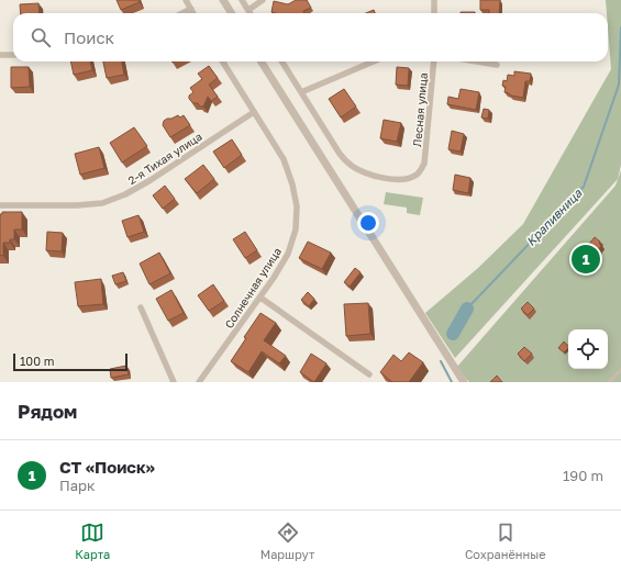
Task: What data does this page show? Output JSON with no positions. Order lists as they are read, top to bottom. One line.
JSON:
{"streets":{"street":["Лесная улица","2-я Тихая улица","Солнечная улица"]},"crossings":[["2-я Тихая улица","Солнечная улица"]],"water":["Крапивница"],"scale_bar":"100 m","page":{"search":"Поиск","pins":"1","scale":"100 m","heading":"Рядом","list":[{"mark":"1","name":"СТ «Поиск»","note":"Парк","value":"190 m"}],"nav":["Карта","Маршрут","Сохранённые"]}}
